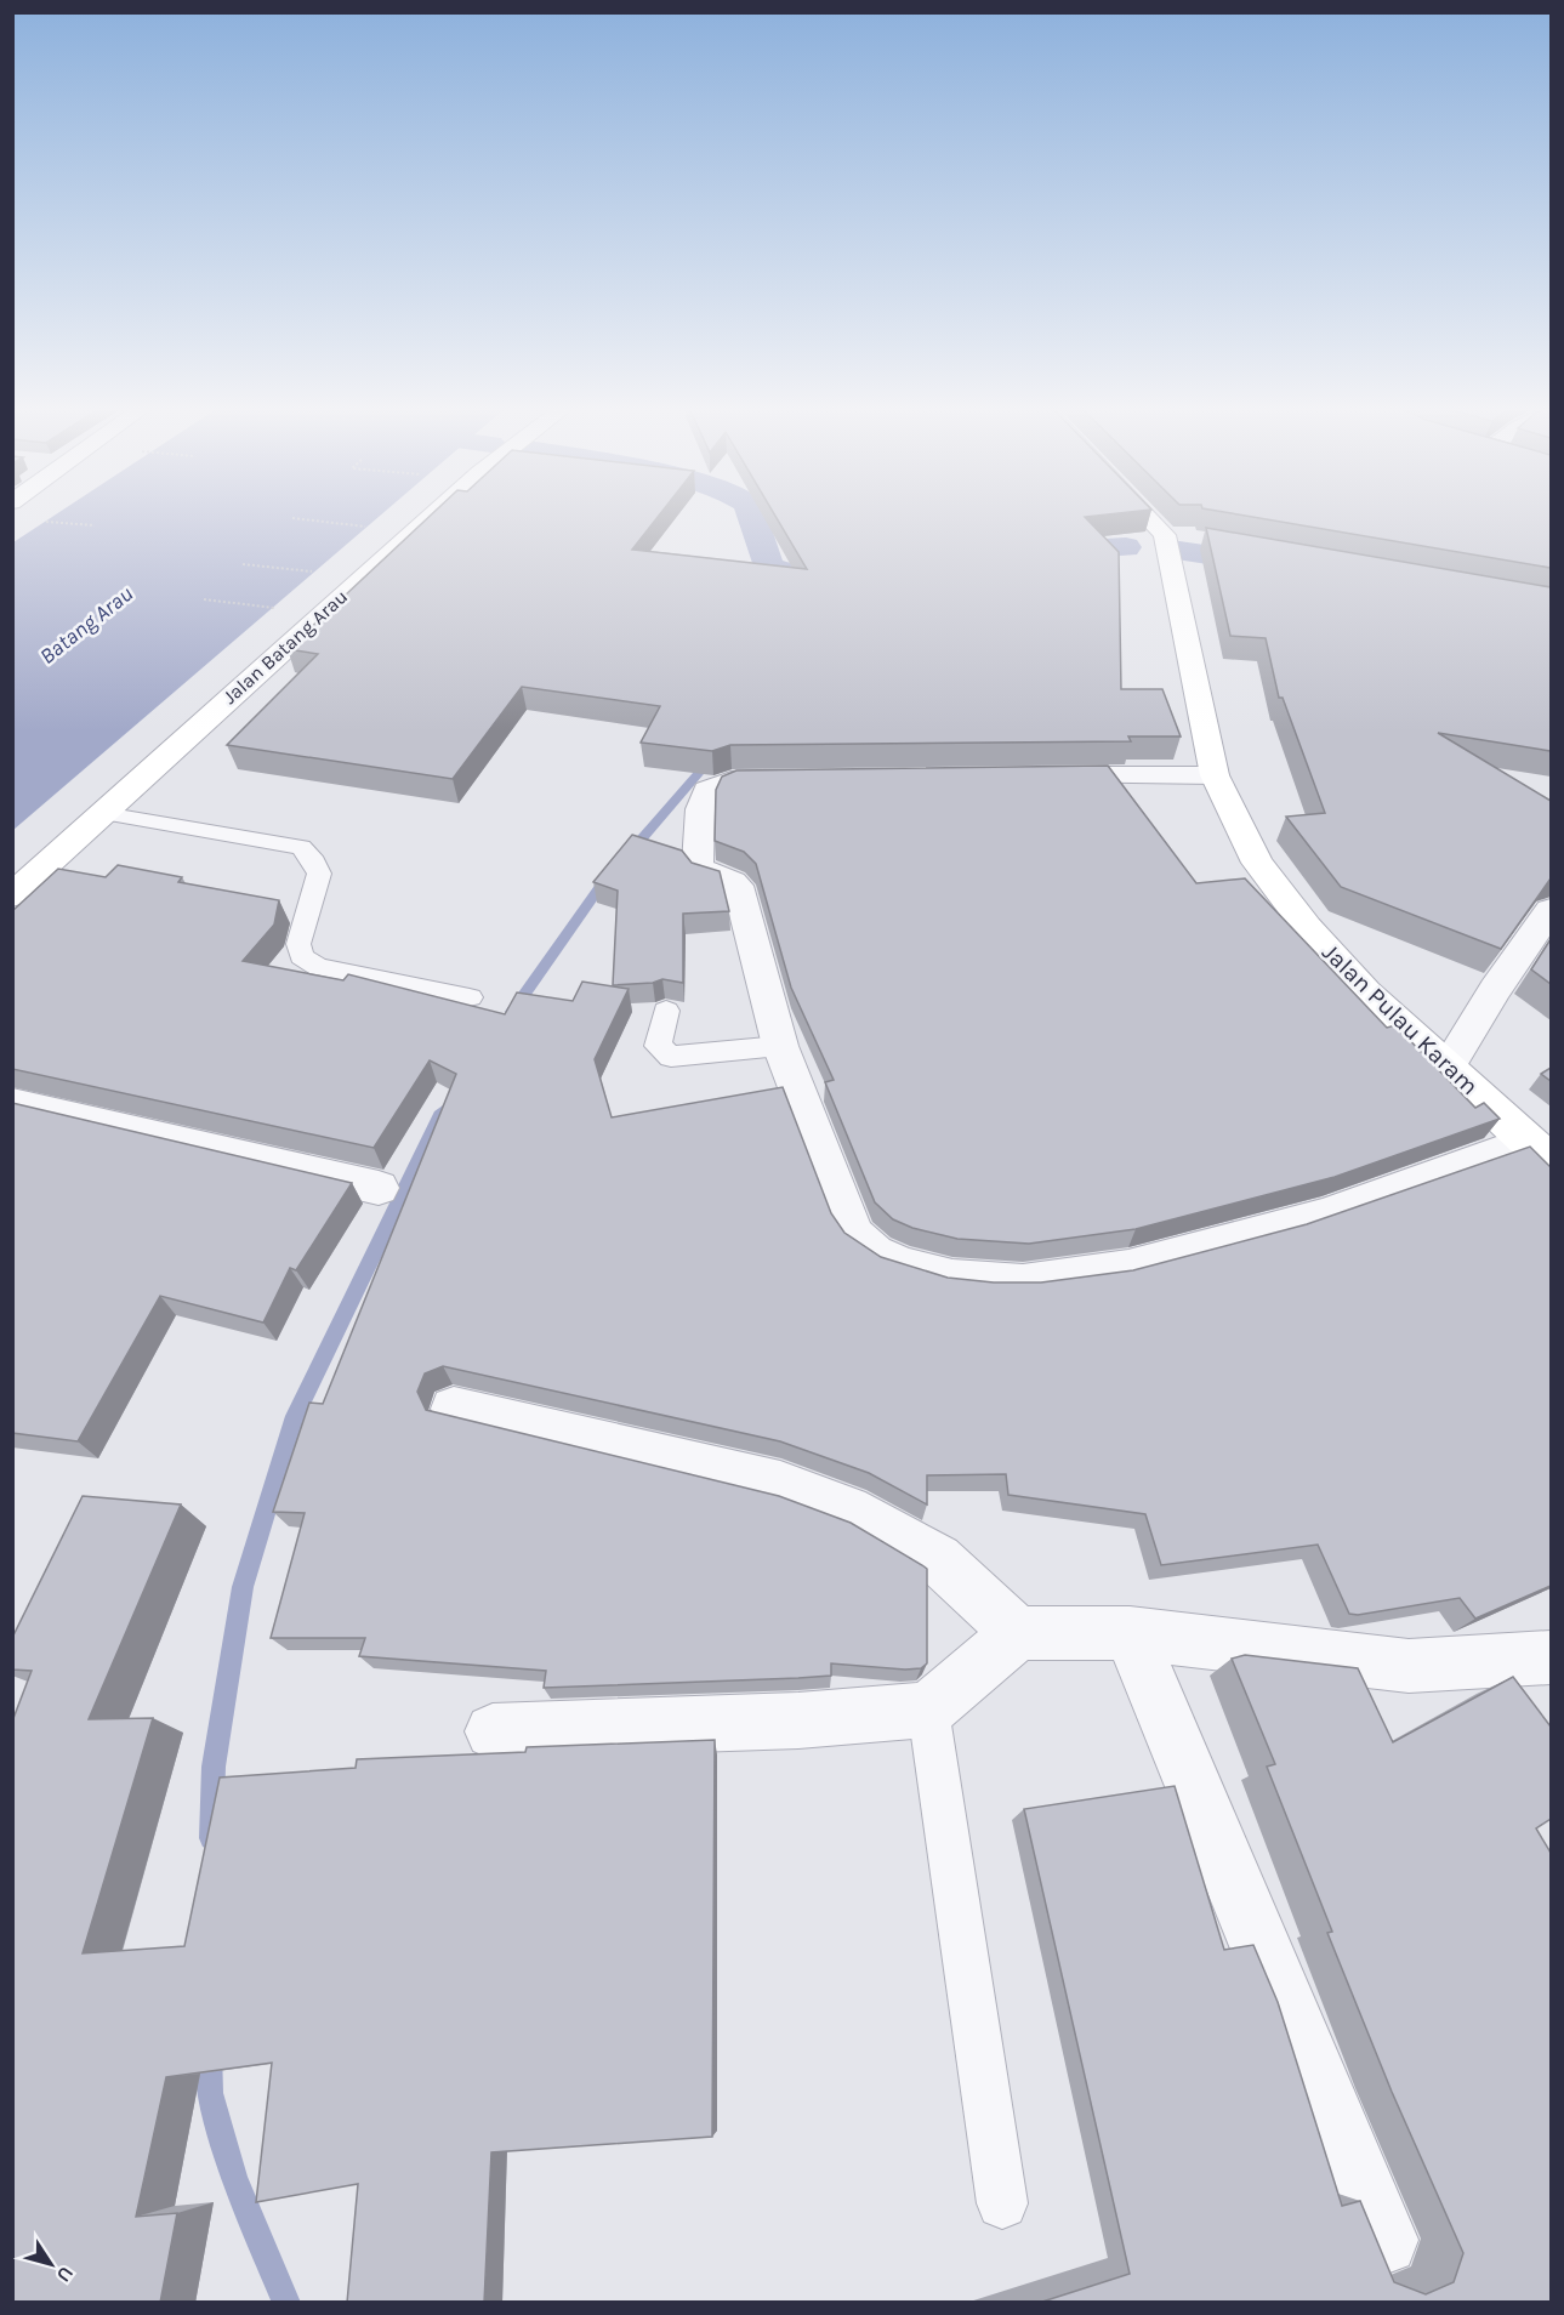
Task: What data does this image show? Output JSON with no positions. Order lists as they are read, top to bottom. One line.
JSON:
{"streets":{"street":["Jalan Batang Arau","Jalan Pulau Karam"]},"water":["Batang Arau"],"north":"bottom right"}
